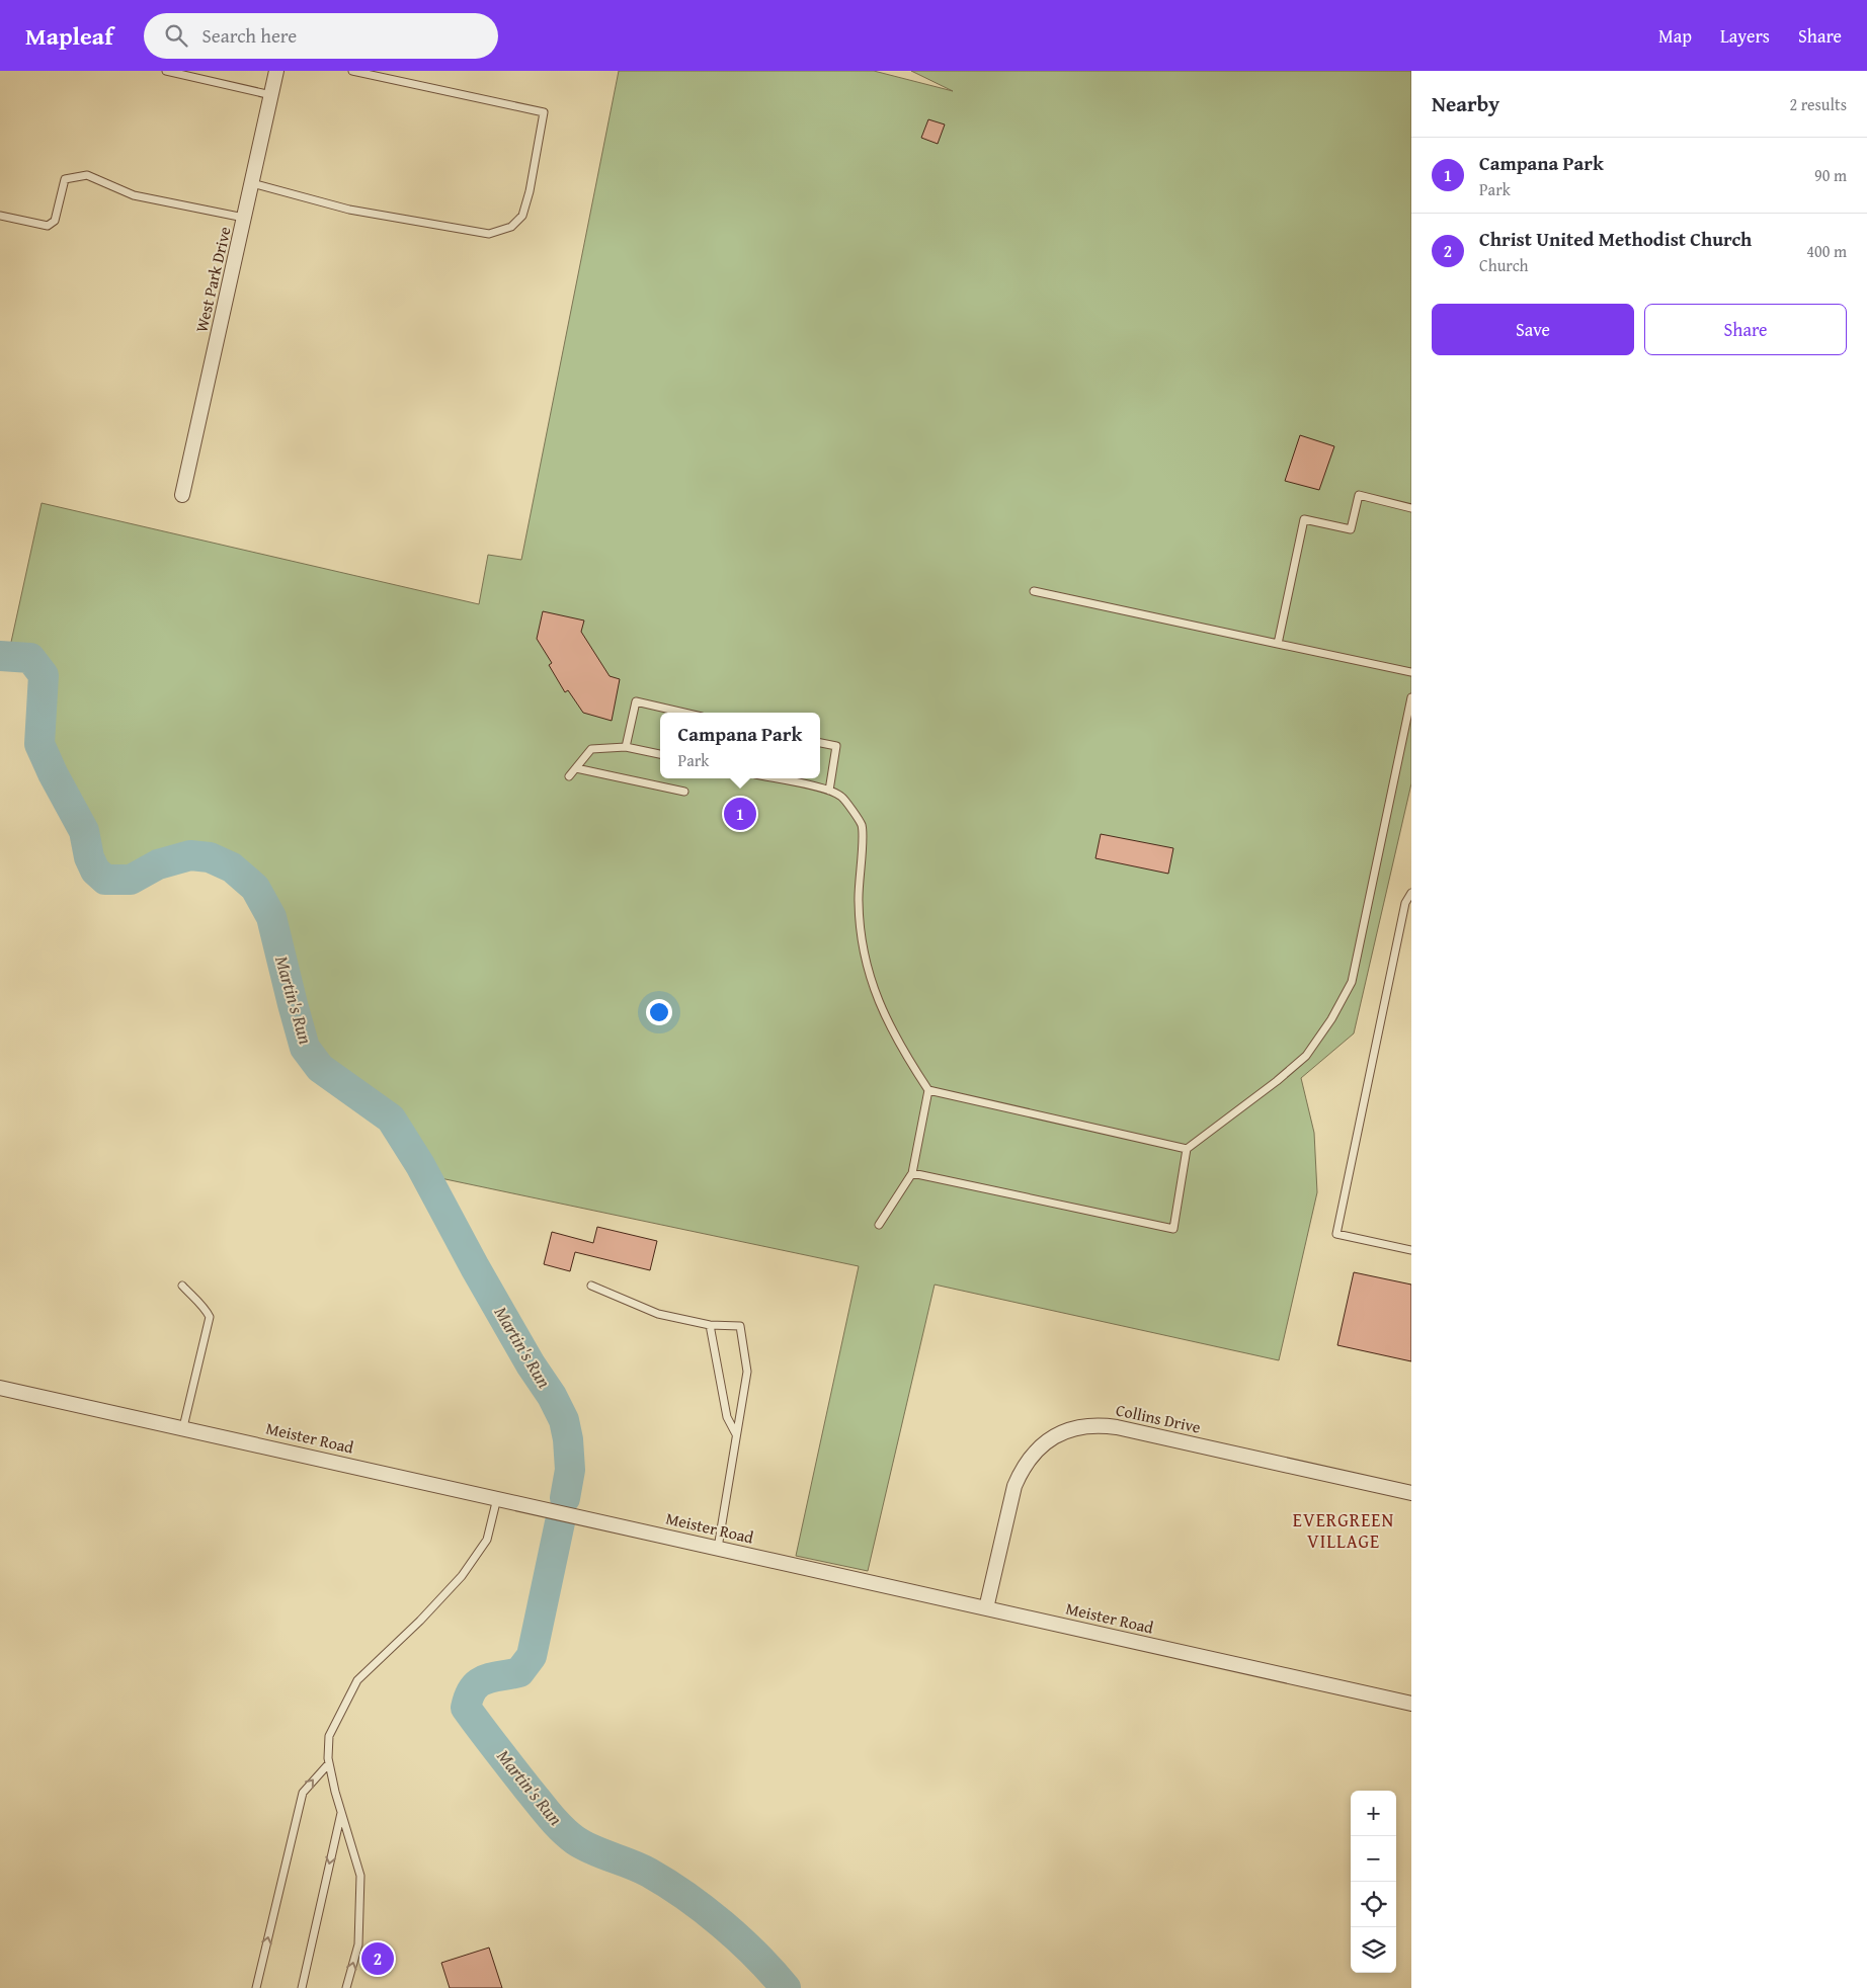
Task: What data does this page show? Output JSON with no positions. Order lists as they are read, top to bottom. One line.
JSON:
{"streets":{"street":["West Park Drive","Collins Drive","Meister Road"]},"crossings":[["Collins Drive","Meister Road"]],"districts":["EVERGREEN VILLAGE"],"water":["Martin's Run"],"page":{"header":"Mapleaf","search":"Search here","nav":["Map","Layers","Share"],"heading":["Nearby","2 results"],"list":[{"mark":"1","name":"Campana Park","note":"Park","value":"90 m"},{"mark":"2","name":"Christ United Methodist Church","note":"Church","value":"400 m"}],"buttons":["Save","Share"],"popup":["Campana Park","Park"],"pins":["1","2"],"map_buttons":["+","−"]}}
